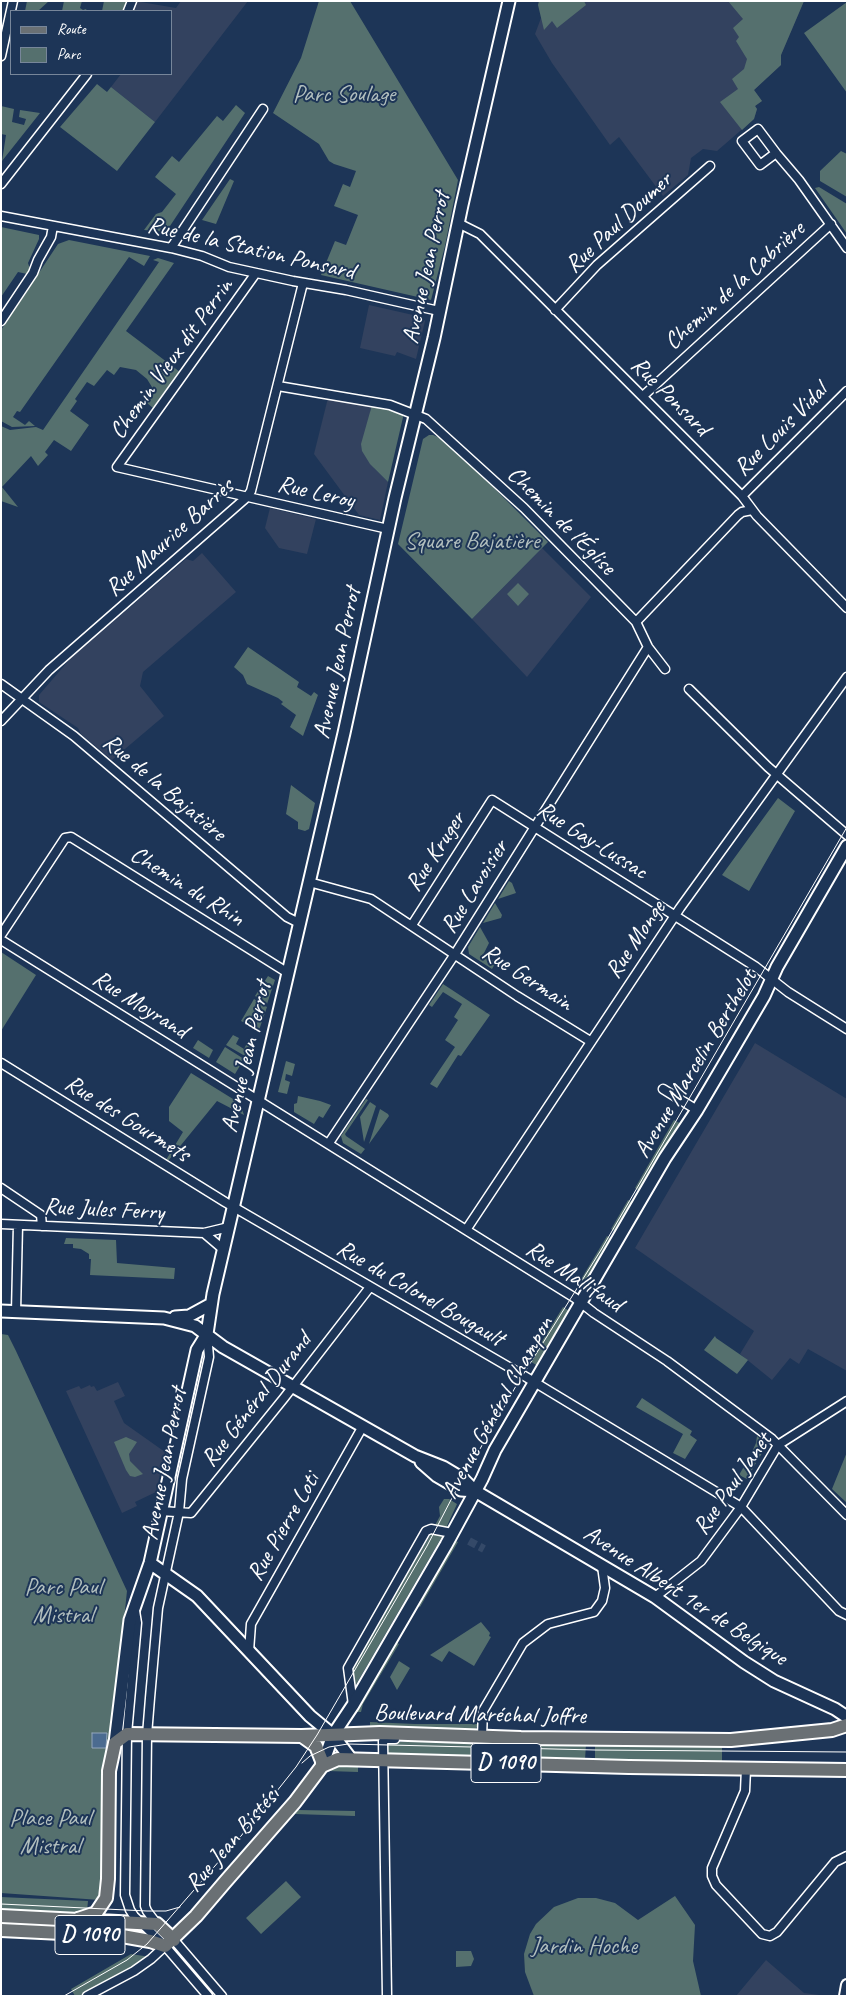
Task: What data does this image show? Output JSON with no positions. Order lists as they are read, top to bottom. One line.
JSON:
{"streets":{"main road":["Avenue Jean Perrot","Avenue Marcelin Berthelot","Avenue Général Champon","Avenue Albert 1er de Belgique","Boulevard Maréchal Joffre","D 1090","Rue Jean Bistési"],"street":["Rue Paul Doumer","Rue de la Station Ponsard","Chemin de la Cabrière","Chemin Vieux dit Perrin","Rue Ponsard","Rue Louis Vidal","Rue Leroy","Chemin de l'Église","Rue Maurice Barrès","Rue de la Bajatière","Rue Gay-Lussac","Rue Kruger","Chemin du Rhin","Rue Lavoisier","Rue Monge","Rue Germain","Rue Moyrand","Rue des Gourmets","Rue Jules Ferry","Rue Mallifaud","Rue du Colonel Bougault","Rue Général Durand","Rue Paul Janet","Rue Pierre Loti"]},"crossings":[["Rue Paul Doumer","Rue Ponsard"],["Rue de la Station Ponsard","Avenue Jean Perrot"],["Rue de la Station Ponsard","Chemin Vieux dit Perrin"],["Rue de la Station Ponsard","Rue Maurice Barrès"],["Avenue Jean Perrot","Rue Ponsard"],["Avenue Jean Perrot","Rue Leroy"],["Avenue Jean Perrot","Chemin de l'Église"],["Avenue Jean Perrot","Rue de la Bajatière"],["Avenue Jean Perrot","Chemin du Rhin"],["Avenue Jean Perrot","Rue Germain"],["Avenue Jean Perrot","Rue Moyrand"],["Avenue Jean Perrot","Rue des Gourmets"],["Avenue Jean Perrot","Rue Jules Ferry"],["Avenue Jean Perrot","Rue Mallifaud"],["Avenue Jean Perrot","Rue du Colonel Bougault"],["Avenue Jean Perrot","Rue Général Durand"],["Avenue Jean Perrot","Avenue Albert 1er de Belgique"],["Chemin de la Cabrière","Rue Ponsard"],["Chemin Vieux dit Perrin","Rue Leroy"],["Rue Ponsard","Rue Louis Vidal"],["Rue Leroy","Rue Maurice Barrès"],["Chemin de l'Église","Rue Maurice Barrès"],["Chemin de l'Église","Rue Lavoisier"],["Rue Maurice Barrès","Rue de la Bajatière"],["Rue Gay-Lussac","Rue Kruger"],["Rue Gay-Lussac","Rue Lavoisier"],["Rue Gay-Lussac","Rue Monge"],["Rue Gay-Lussac","Avenue Marcelin Berthelot"],["Rue Kruger","Rue Germain"],["Rue Lavoisier","Rue Germain"],["Rue Lavoisier","Rue Mallifaud"],["Rue Monge","Rue Germain"],["Rue Monge","Rue Mallifaud"],["Rue Moyrand","Rue Mallifaud"],["Avenue Marcelin Berthelot","Rue Mallifaud"],["Avenue Marcelin Berthelot","Avenue Général Champon"],["Rue des Gourmets","Rue du Colonel Bougault"],["Rue Mallifaud","Avenue Général Champon"],["Rue Mallifaud","Rue Paul Janet"],["Rue du Colonel Bougault","Rue Général Durand"],["Rue du Colonel Bougault","Avenue Général Champon"],["Rue du Colonel Bougault","Rue Paul Janet"],["Rue Général Durand","Avenue Albert 1er de Belgique"],["Avenue Général Champon","Avenue Albert 1er de Belgique"],["Avenue Général Champon","Boulevard Maréchal Joffre"],["Avenue Général Champon","D 1090"],["Avenue Général Champon","Rue Jean Bistési"],["Rue Paul Janet","Avenue Albert 1er de Belgique"],["Rue Pierre Loti","Avenue Albert 1er de Belgique"],["Boulevard Maréchal Joffre","D 1090"],["D 1090","Rue Jean Bistési"]],"parks":["Parc Soulage","Square Bajatière","Parc Paul Mistral","Place Paul Mistral","Jardin Hoche"],"legend":["Route","Parc"]}
